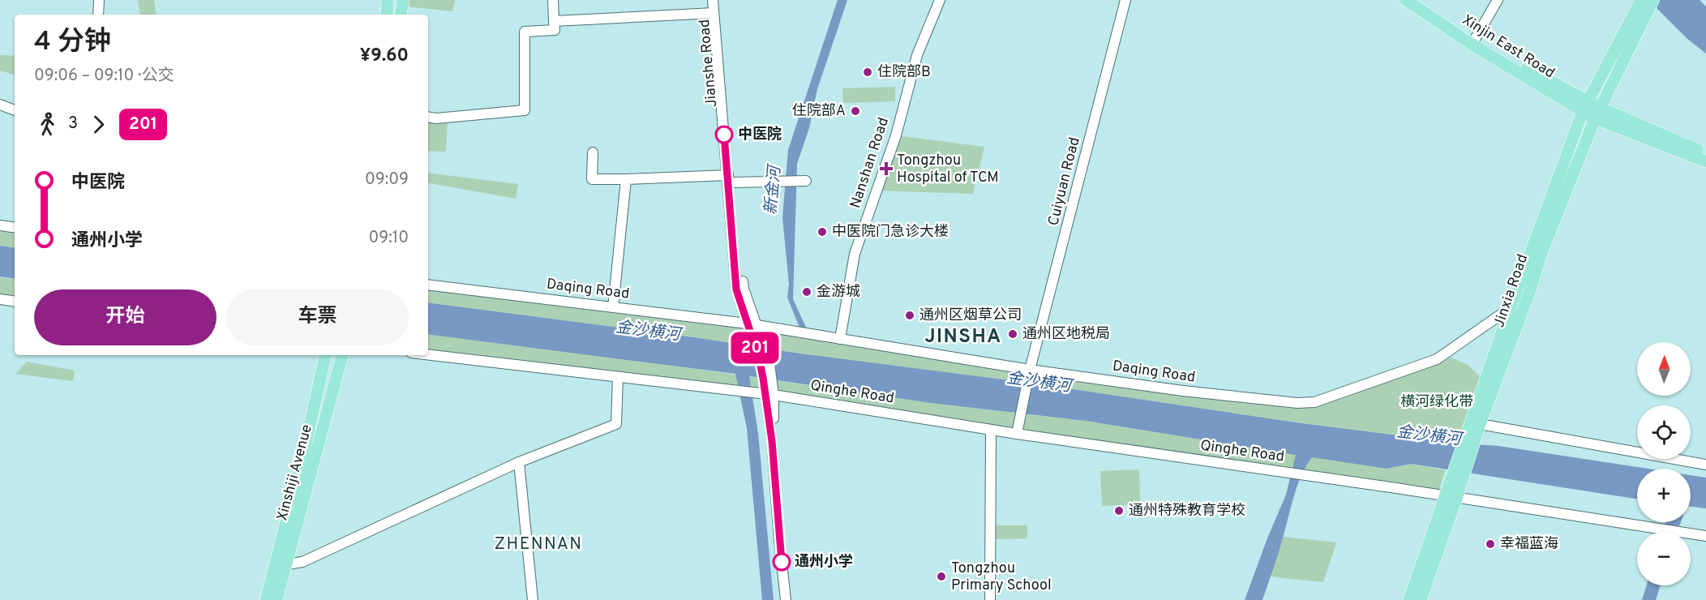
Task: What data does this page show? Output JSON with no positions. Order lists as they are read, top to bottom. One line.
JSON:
{"streets":{"main road":["Xinjin East Road","Jinxia Road","Xinshiji Avenue"],"street":["Jianshe Road","Nanshan Road","Cuiyuan Road","Daqing Road","Qinghe Road"]},"crossings":[["Xinjin East Road","Jinxia Road"],["Jianshe Road","Daqing Road"],["Jianshe Road","Qinghe Road"],["Nanshan Road","Daqing Road"],["Cuiyuan Road","Daqing Road"],["Cuiyuan Road","Qinghe Road"],["Daqing Road","Jinxia Road"],["Jinxia Road","Qinghe Road"]],"districts":["JINSHA","ZHENNAN"],"water":["新金河","金沙横河"],"parks":["横河绿化带"],"places":{"other":["住院部B","住院部A","中医院","中医院门急诊大楼","金游城","通州区烟草公司","通州区地税局","通州特殊教育学校","幸福蓝海","通州小学","Tongzhou Primary School"],"health":["Tongzhou Hospital of TCM"]},"lines":["bus line 201"],"north":"top","page":{"on_map":"201","heading":["4 分钟","09:06 – 09:10 · 公交","¥9.60"],"legs":["3","201"],"list":[{"name":"中医院","value":"09:09"},{"name":"通州小学","value":"09:10"}],"buttons":["开始","车票"],"map_buttons":["+","−"]}}
